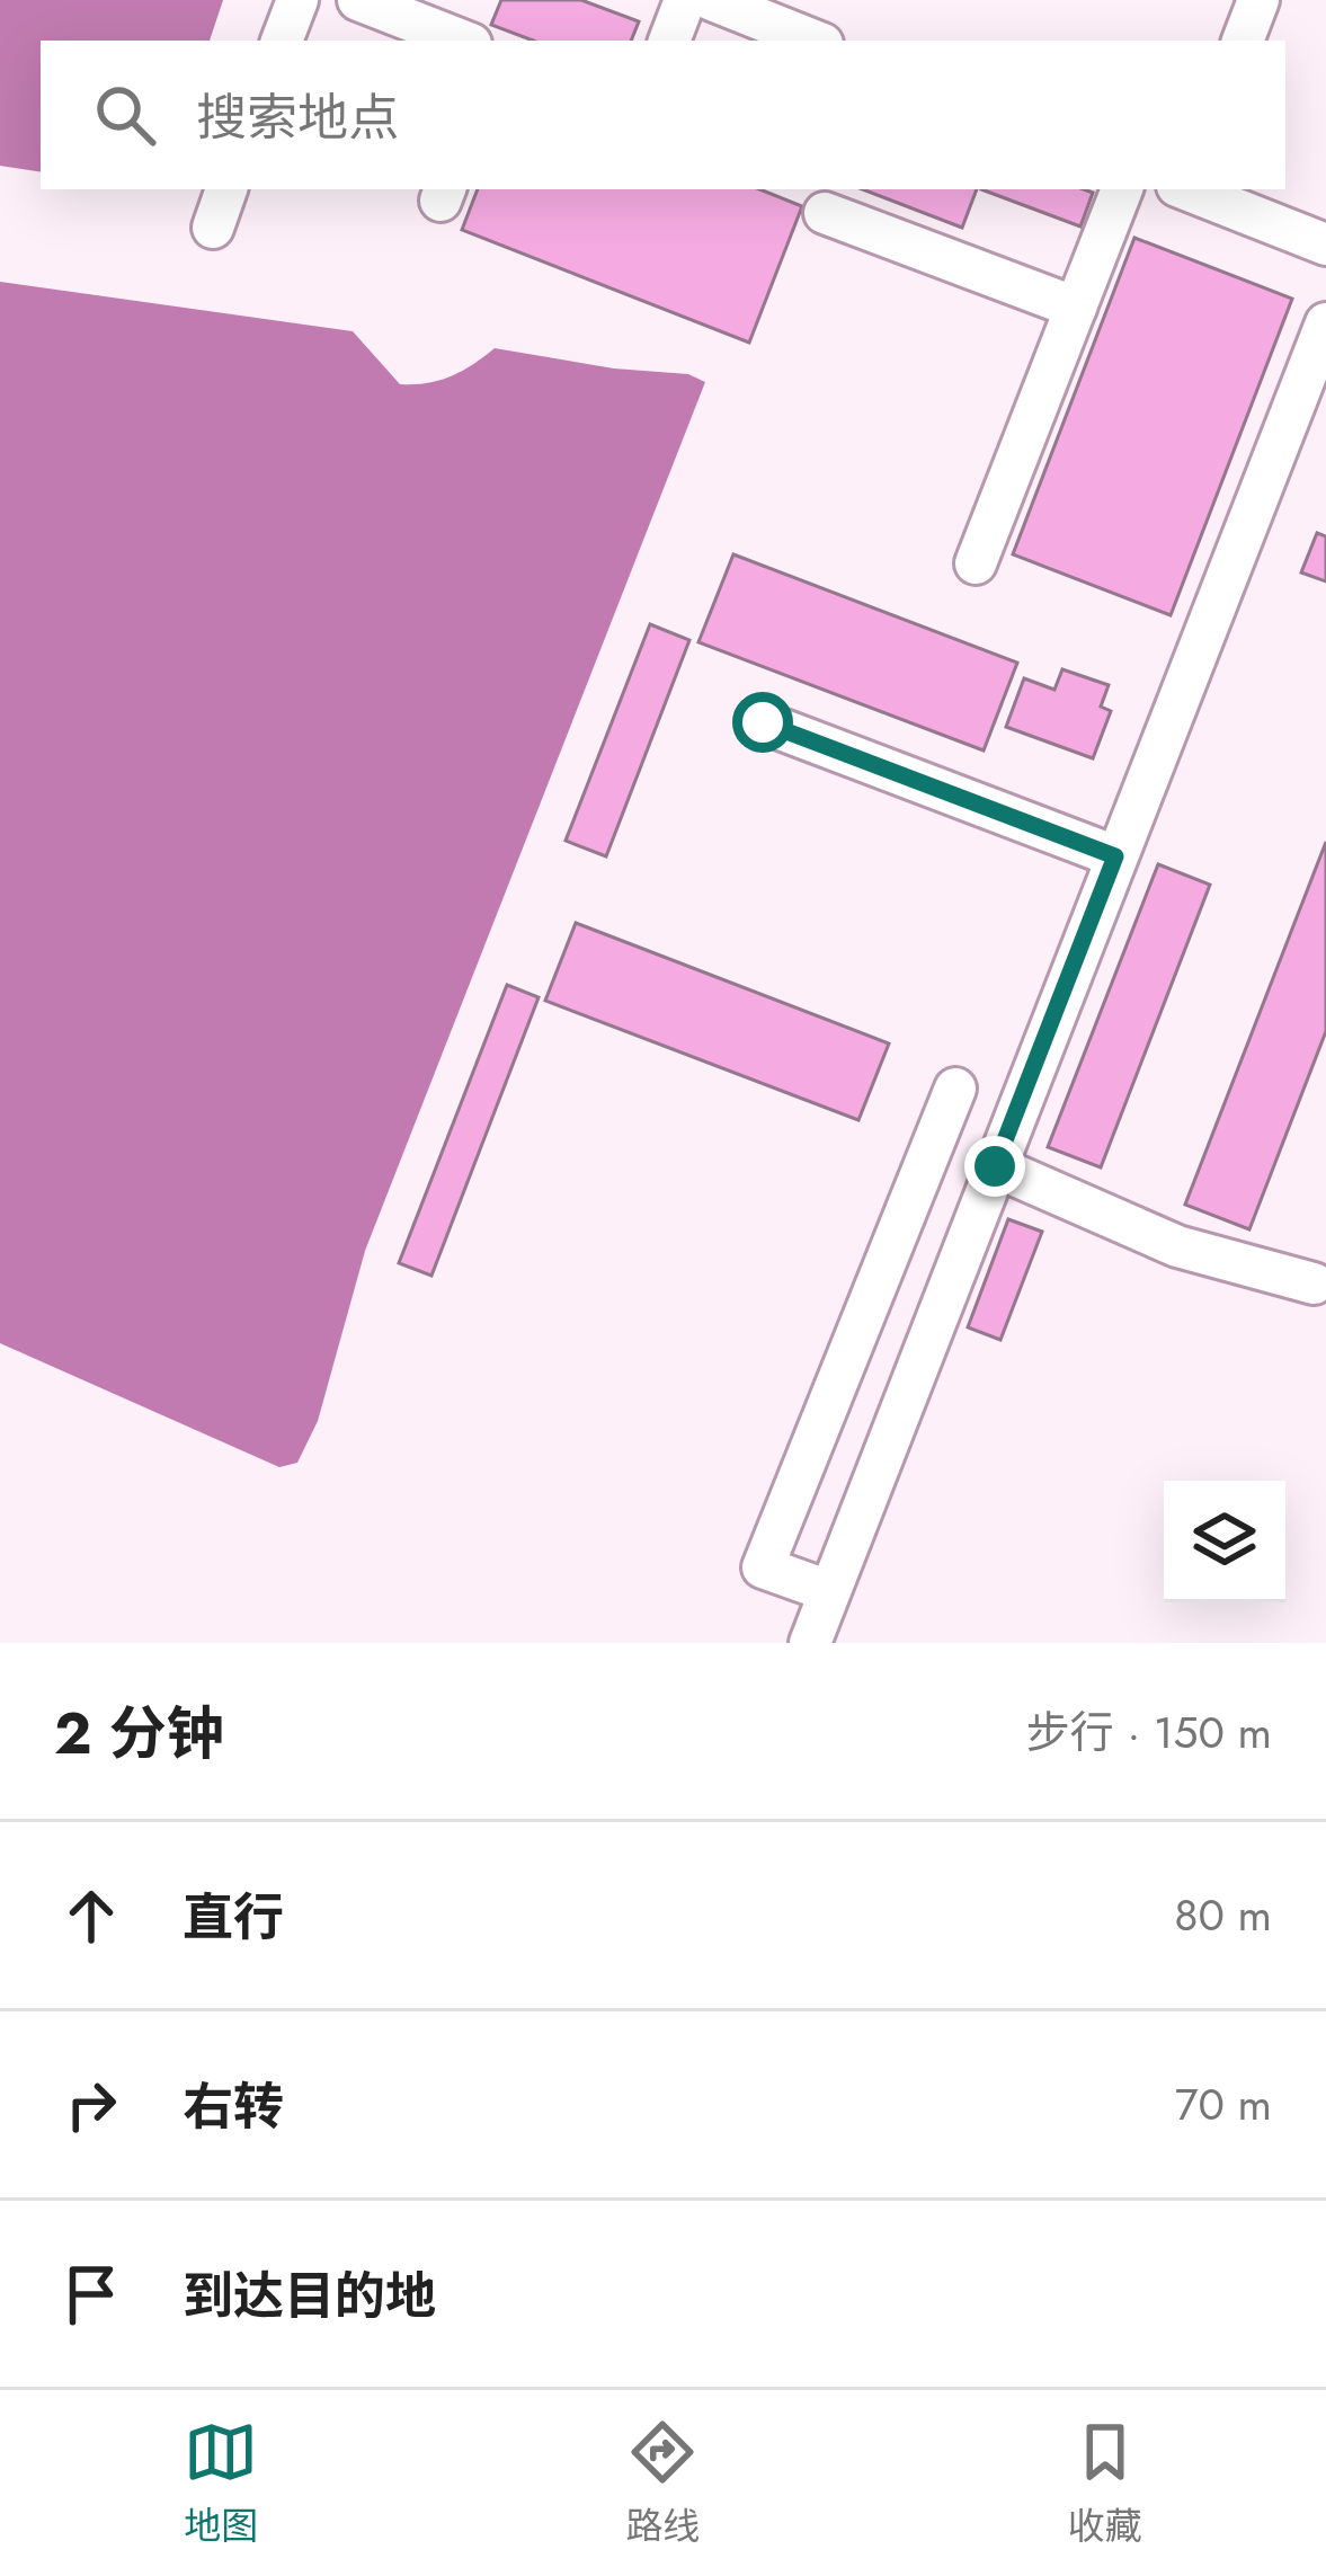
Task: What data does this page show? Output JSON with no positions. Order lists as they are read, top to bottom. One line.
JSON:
{"page":{"search":"搜索地点","heading":["2 分钟","步行 · 150 m"],"list":[["直行","80 m"],["右转","70 m"],"到达目的地"],"nav":["地图","路线","收藏"]}}
